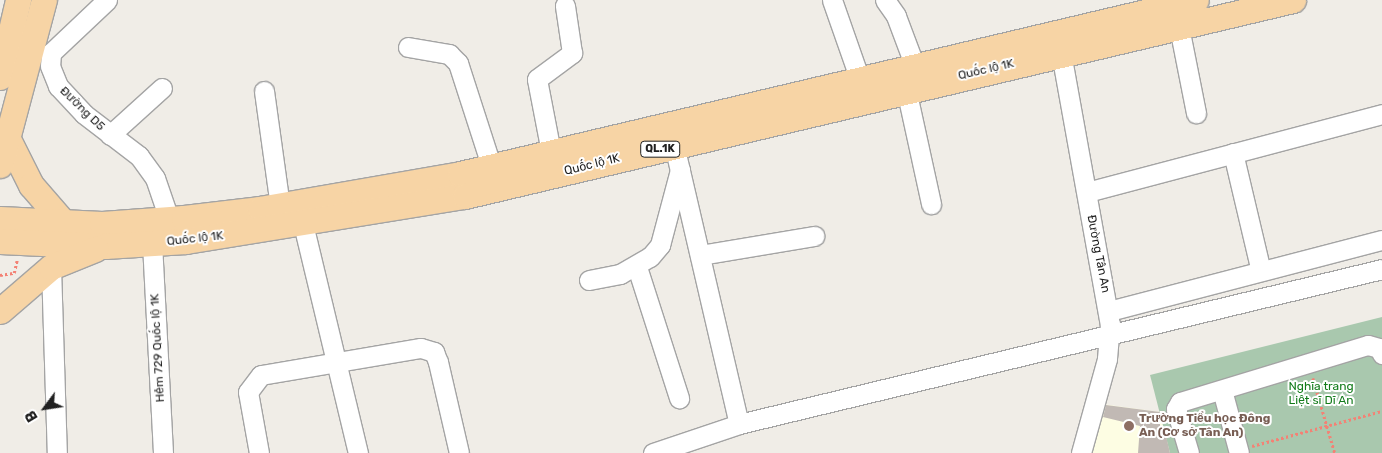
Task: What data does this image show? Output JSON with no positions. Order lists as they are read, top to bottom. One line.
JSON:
{"streets":{"main road":["Quốc lộ 1K","QL.1K"],"street":["Đường D5","Đường Tân An","Hẻm 729 Quốc lộ 1K"]},"crossings":[["Quốc lộ 1K","Đường D5"],["Quốc lộ 1K","Đường Tân An"],["Quốc lộ 1K","Hẻm 729 Quốc lộ 1K"]],"parks":["Nghĩa trang Liệt sĩ Dĩ An"],"places":["Trường Tiểu học Đông An (Cơ sở Tân An)"],"north":"bottom left"}
